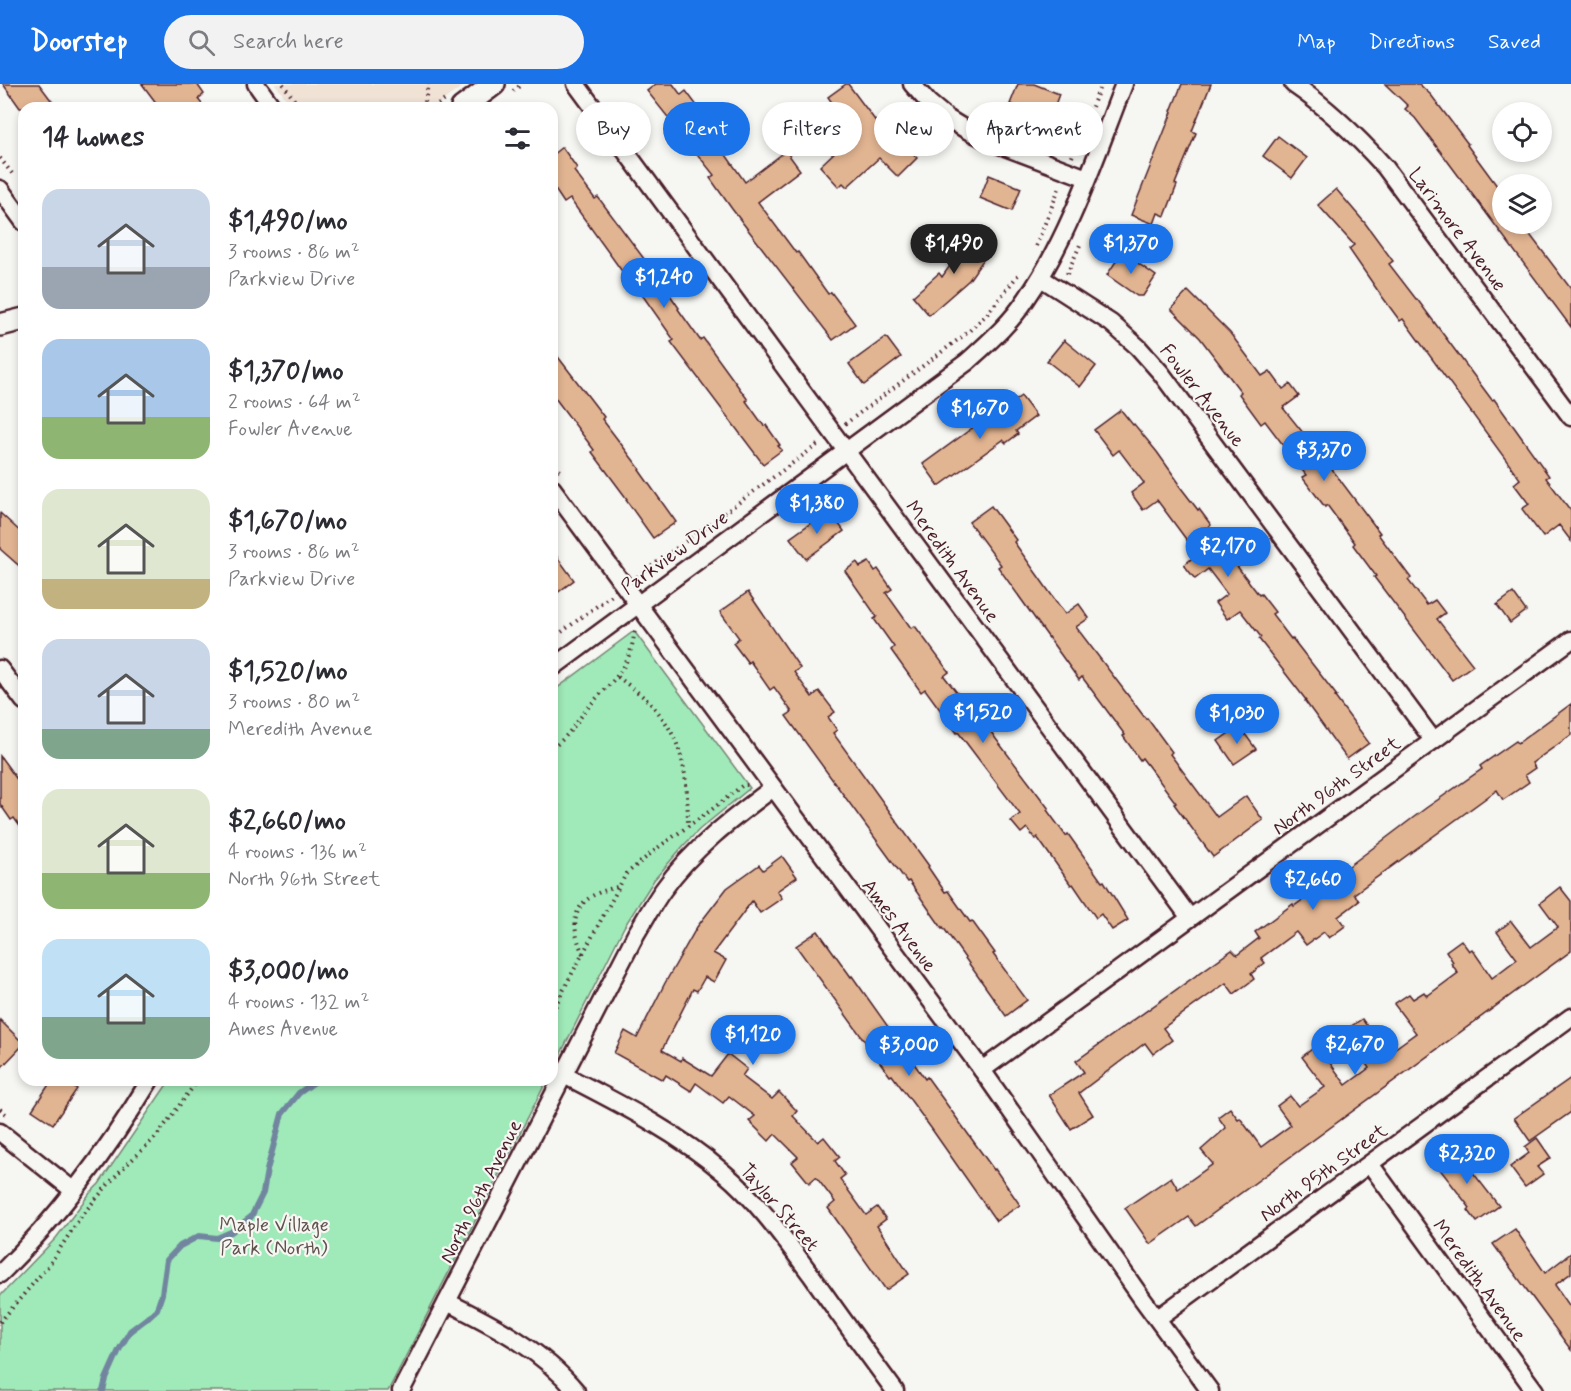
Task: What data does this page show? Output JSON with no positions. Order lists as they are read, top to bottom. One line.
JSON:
{"streets":{"street":["Larimore Avenue","Fowler Avenue","Parkview Drive","Meredith Avenue","North 96th Street","Ames Avenue","North 95th Street","North 96th Avenue","Taylor Street"]},"crossings":[["Fowler Avenue","Parkview Drive"],["Fowler Avenue","North 96th Street"],["Parkview Drive","Meredith Avenue"],["Parkview Drive","Ames Avenue"],["Meredith Avenue","North 96th Street"],["Meredith Avenue","North 95th Street"],["North 96th Street","Ames Avenue"],["Ames Avenue","North 95th Street"],["Ames Avenue","North 96th Avenue"],["North 96th Avenue","Taylor Street"]],"parks":["Maple Village Park (North)"],"page":{"header":"Doorstep","search":"Search here","nav":["Map","Directions","Saved"],"chip":["Buy","Rent","Filters","New","Apartment"],"heading":"14 homes","list":[{"name":"$1,490/mo","note":"3 rooms · 86 m² · Parkview Drive"},{"name":"$1,370/mo","note":"2 rooms · 64 m² · Fowler Avenue"},{"name":"$1,670/mo","note":"3 rooms · 86 m² · Parkview Drive"},{"name":"$1,520/mo","note":"3 rooms · 80 m² · Meredith Avenue"},{"name":"$2,660/mo","note":"4 rooms · 136 m² · North 96th Street"},{"name":"$3,000/mo","note":"4 rooms · 132 m² · Ames Avenue"}],"price":["$1,490","$1,370","$1,240","$1,670","$3,370","$1,380","$2,170","$1,520","$1,030","$2,660","$1,120","$2,670","$3,000","$2,320"]}}
